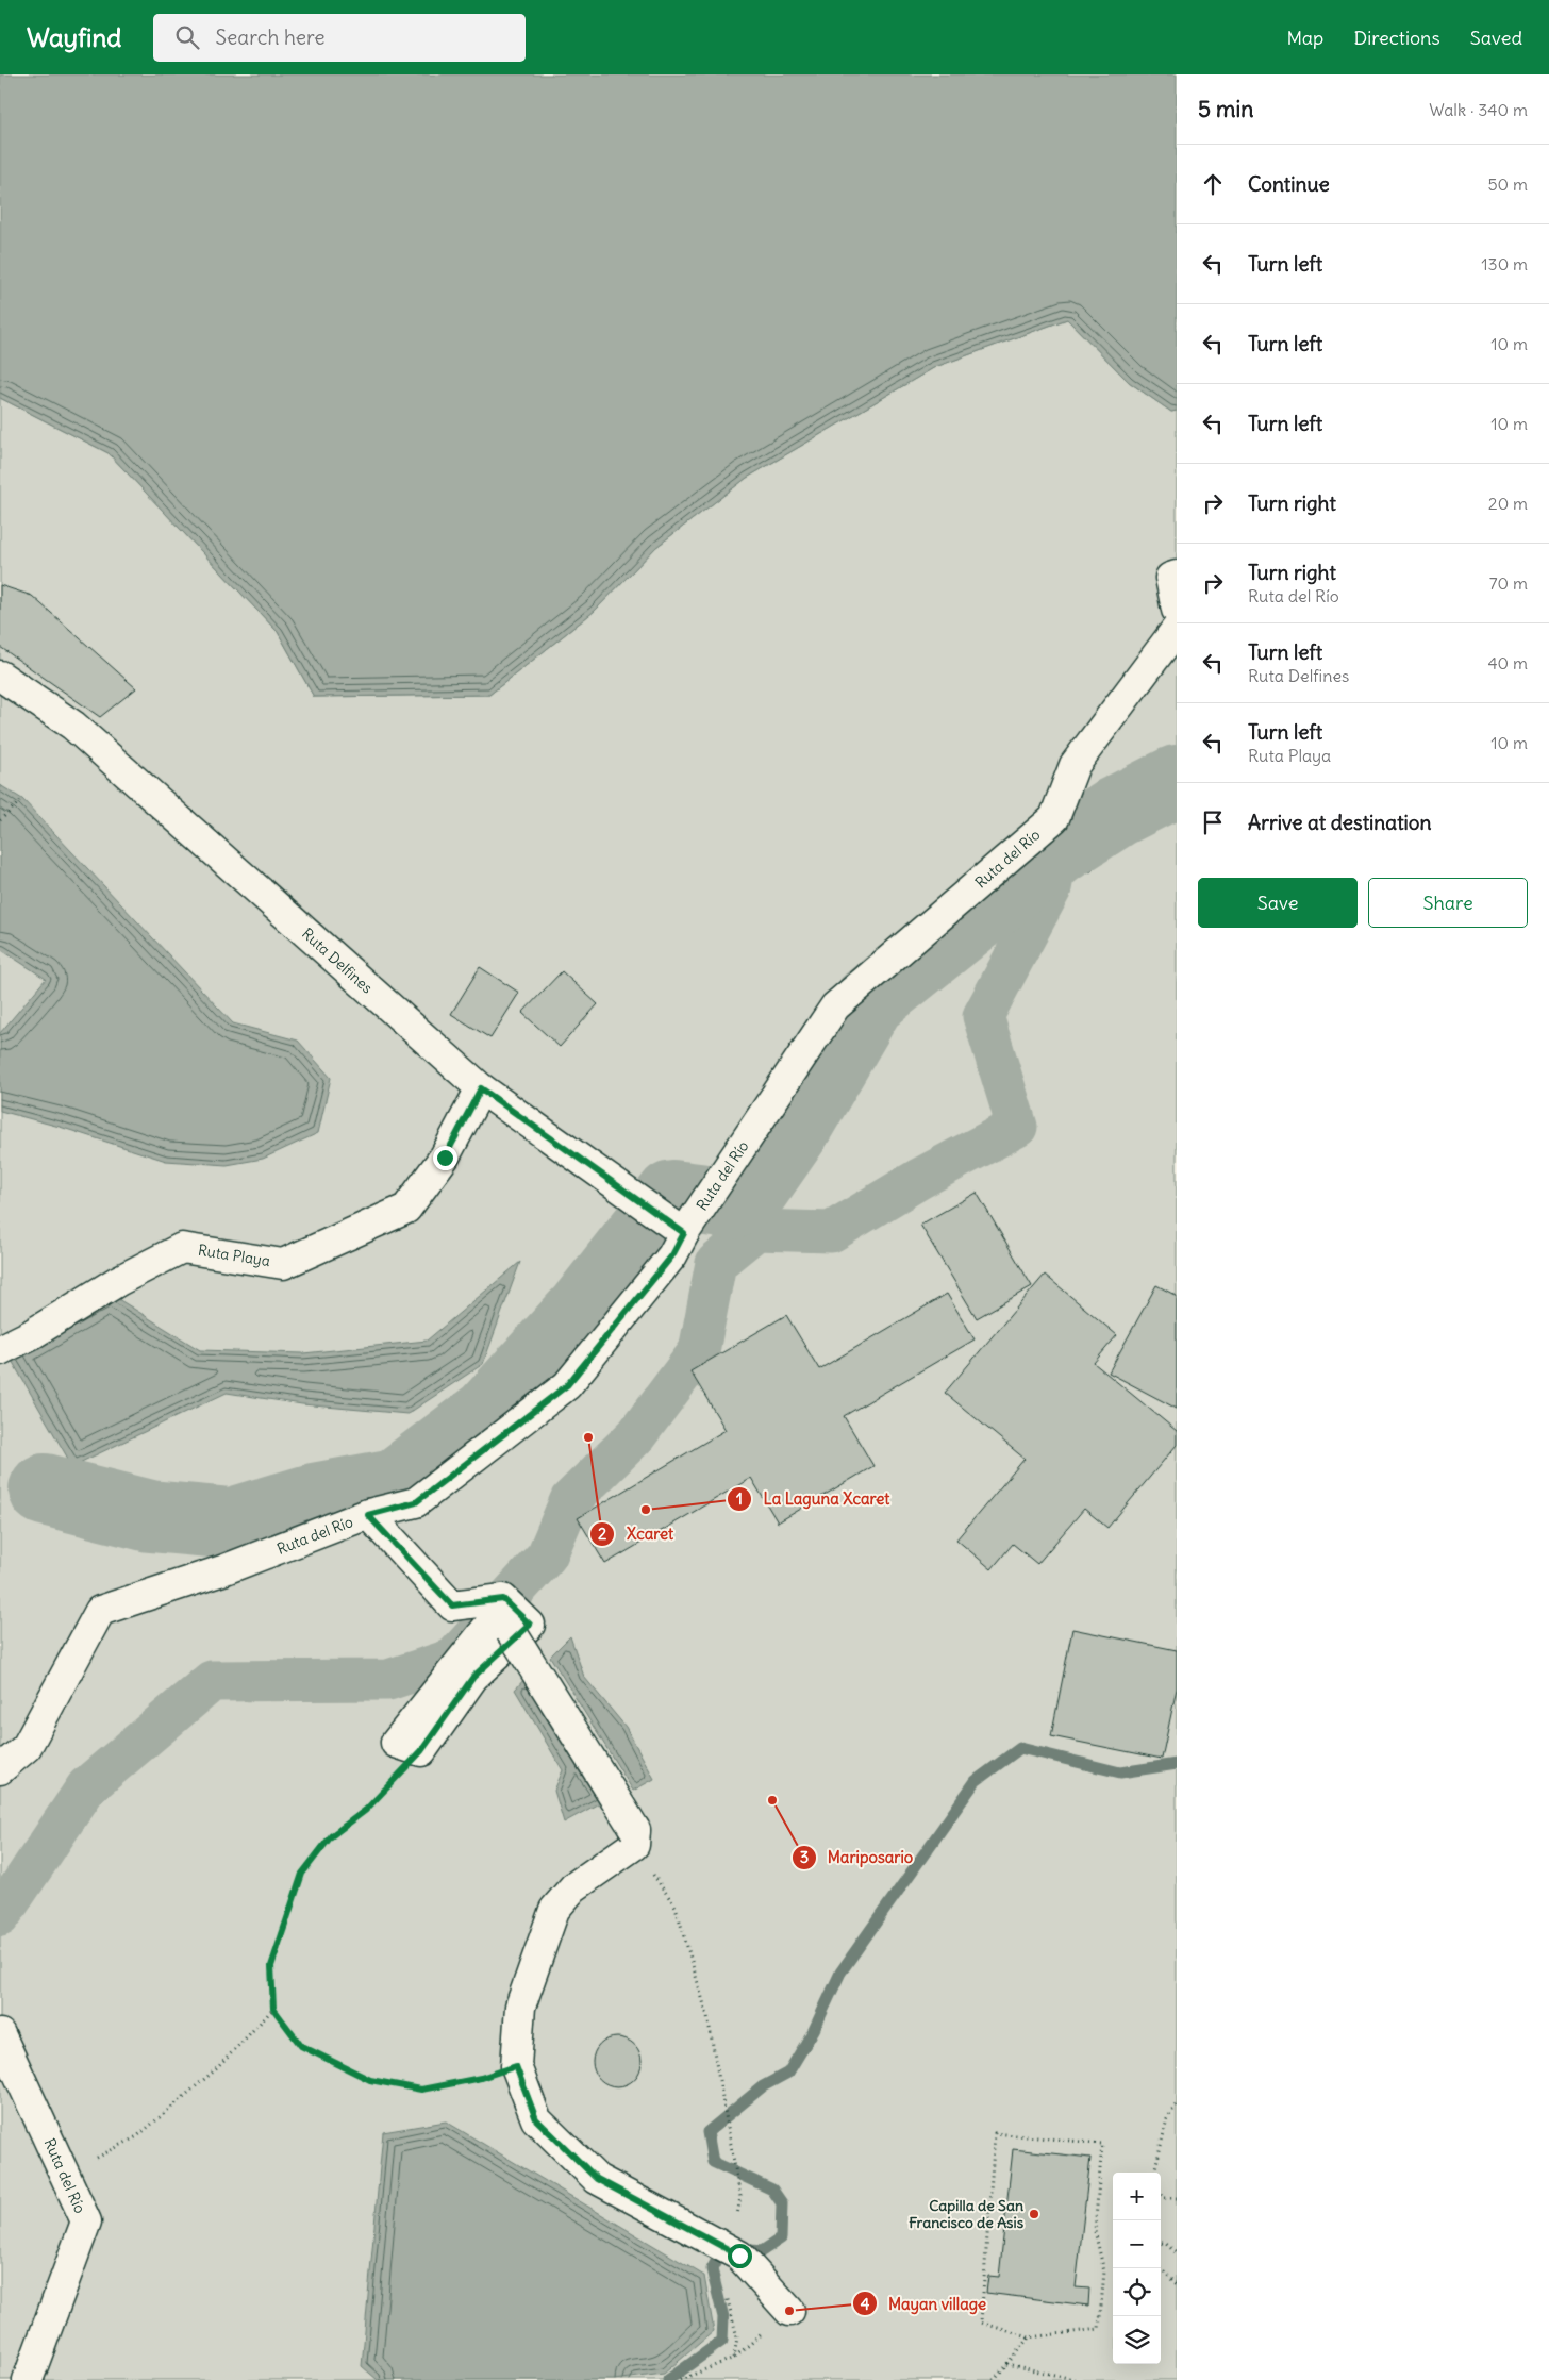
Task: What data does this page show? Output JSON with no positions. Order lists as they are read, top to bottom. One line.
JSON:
{"streets":{"street":["Ruta del Río","Ruta Delfines","Ruta Playa"]},"crossings":[["Ruta del Río","Ruta Delfines"],["Ruta Delfines","Ruta Playa"]],"places":["Xcaret","La Laguna Xcaret","Mariposario","Capilla de San Francisco de Asis","Mayan village"],"page":{"header":"Wayfind","search":"Search here","nav":["Map","Directions","Saved"],"heading":["5 min","Walk · 340 m"],"list":[["Continue","50 m"],["Turn left","130 m"],["Turn left","10 m"],["Turn left","10 m"],["Turn right","20 m"],["Turn right","Ruta del Río","70 m"],["Turn left","Ruta Delfines","40 m"],["Turn left","Ruta Playa","10 m"],"Arrive at destination"],"buttons":["Save","Share"],"map_buttons":["+","−"]}}
